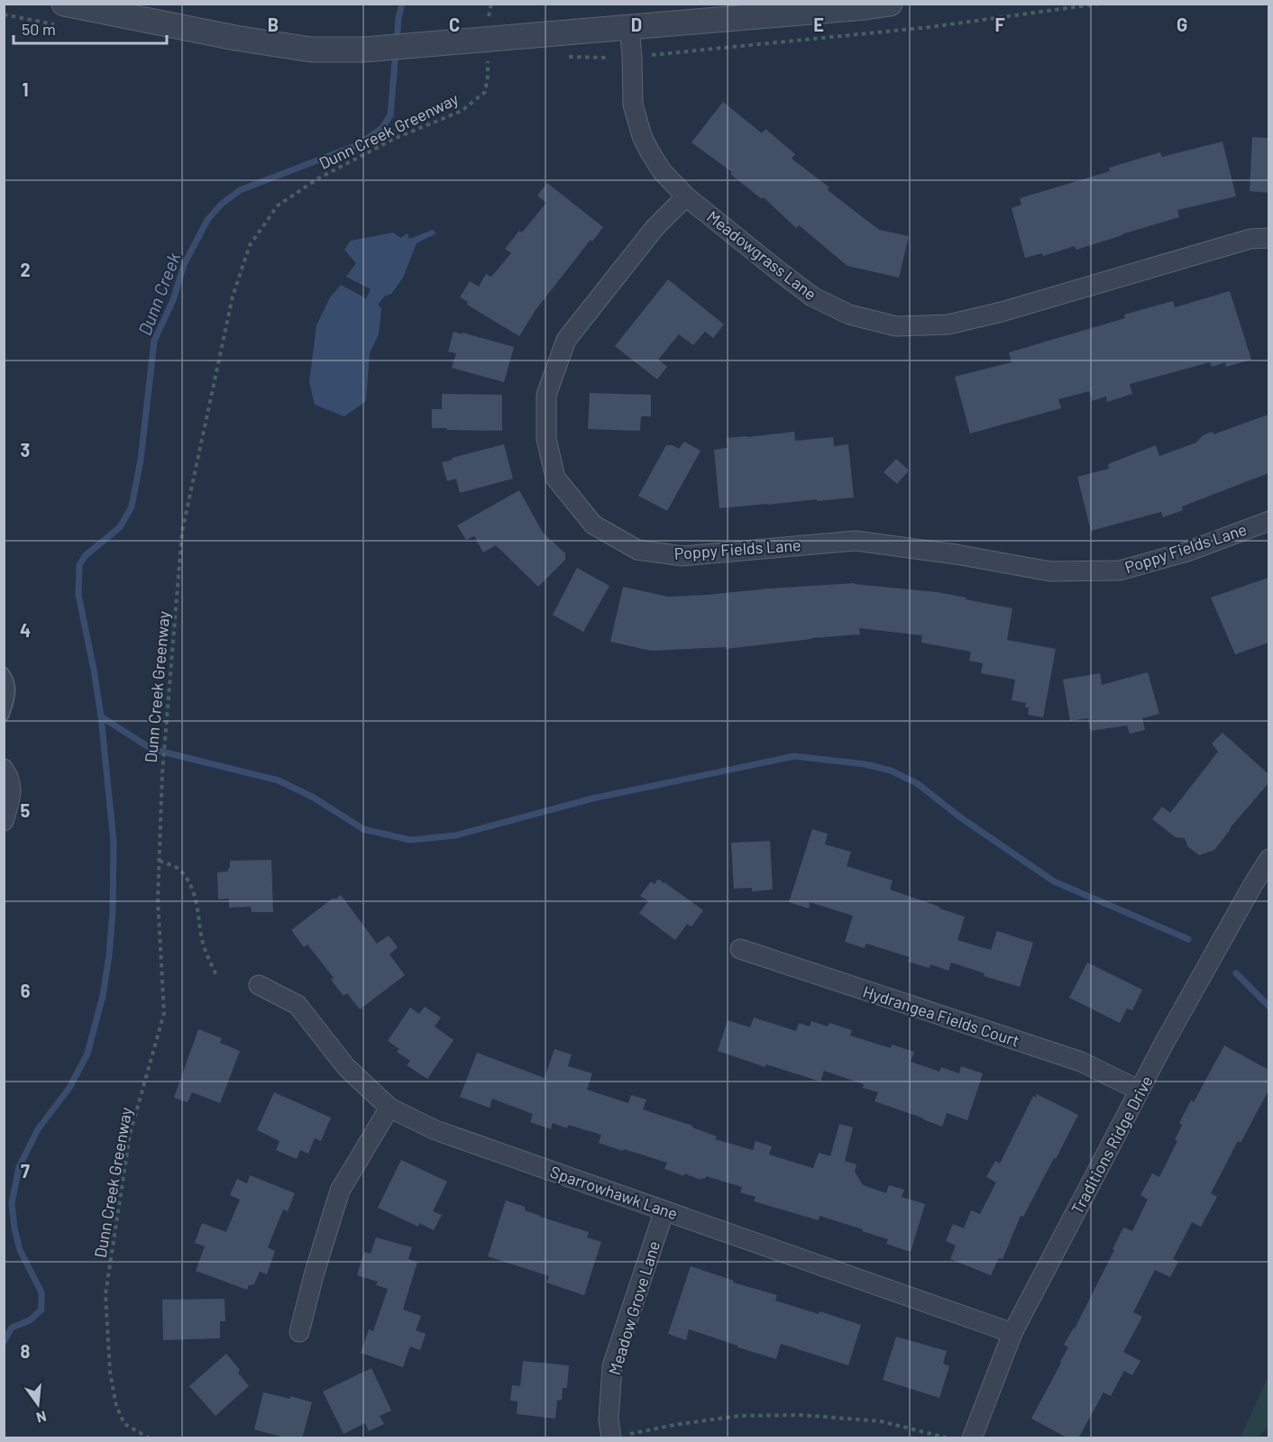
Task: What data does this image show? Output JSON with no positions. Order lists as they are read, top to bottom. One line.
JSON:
{"streets":{"street":["Meadowgrass Lane","Poppy Fields Lane","Hydrangea Fields Court","Traditions Ridge Drive","Sparrowhawk Lane","Meadow Grove Lane"],"path":["Dunn Creek Greenway"]},"crossings":[["Meadowgrass Lane","Poppy Fields Lane"],["Hydrangea Fields Court","Traditions Ridge Drive"],["Traditions Ridge Drive","Sparrowhawk Lane"],["Sparrowhawk Lane","Meadow Grove Lane"]],"water":["Dunn Creek"],"scale_bar":"50 m","north":"bottom","grid":{"columns":["B","C","D","E","F","G"],"rows":["1","2","3","4","5","6","7","8"]}}
